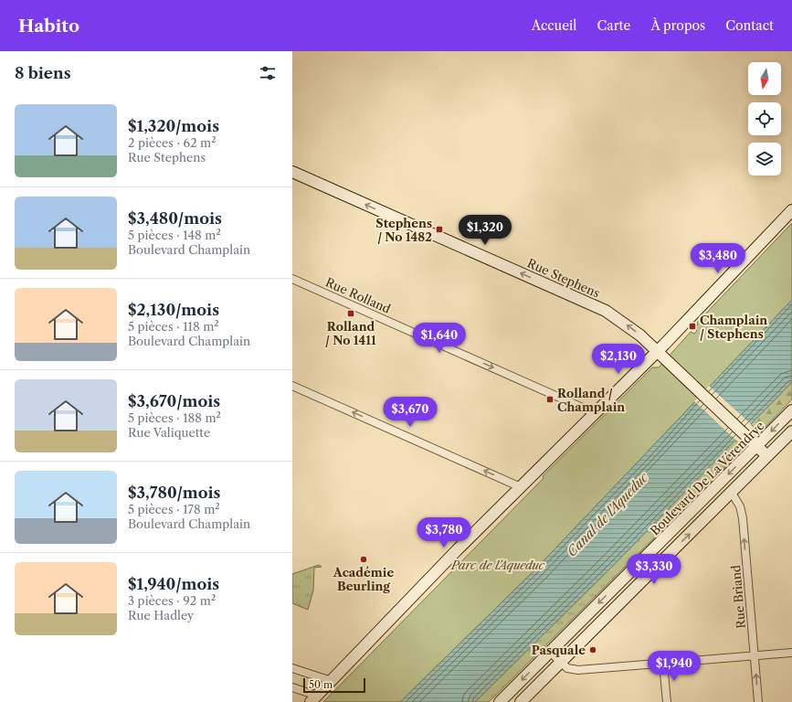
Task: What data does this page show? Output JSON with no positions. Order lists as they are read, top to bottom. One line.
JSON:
{"streets":{"main road":["Rue Stephens","Boulevard De La Vérendrye"],"street":["Rue Rolland","Rue Briand"]},"crossings":[["Rue Stephens","Boulevard De La Vérendrye"]],"one_way":["Rue Stephens","Rue Rolland","Rue Briand"],"water":["Canal de l'Aqueduc"],"parks":["Parc de l'Aqueduc"],"places":{"transit":["Stephens / No 1482","Rolland / No 1411","Champlain / Stephens","Rolland / Champlain"],"other":["Académie Beurling","Pasquale"]},"scale_bar":"50 m","north":"bottom","page":{"header":"Habito","nav":["Accueil","Carte","À propos","Contact"],"heading":"8 biens","list":[{"name":"$1,320/mois","note":"2 pièces · 62 m² · Rue Stephens"},{"name":"$3,480/mois","note":"5 pièces · 148 m² · Boulevard Champlain"},{"name":"$2,130/mois","note":"5 pièces · 118 m² · Boulevard Champlain"},{"name":"$3,670/mois","note":"5 pièces · 188 m² · Rue Valiquette"},{"name":"$3,780/mois","note":"5 pièces · 178 m² · Boulevard Champlain"},{"name":"$1,940/mois","note":"3 pièces · 92 m² · Rue Hadley"}],"price":["$1,320","$3,480","$1,640","$2,130","$3,670","$3,780","$3,330","$1,940"],"scale":"50 m"}}
